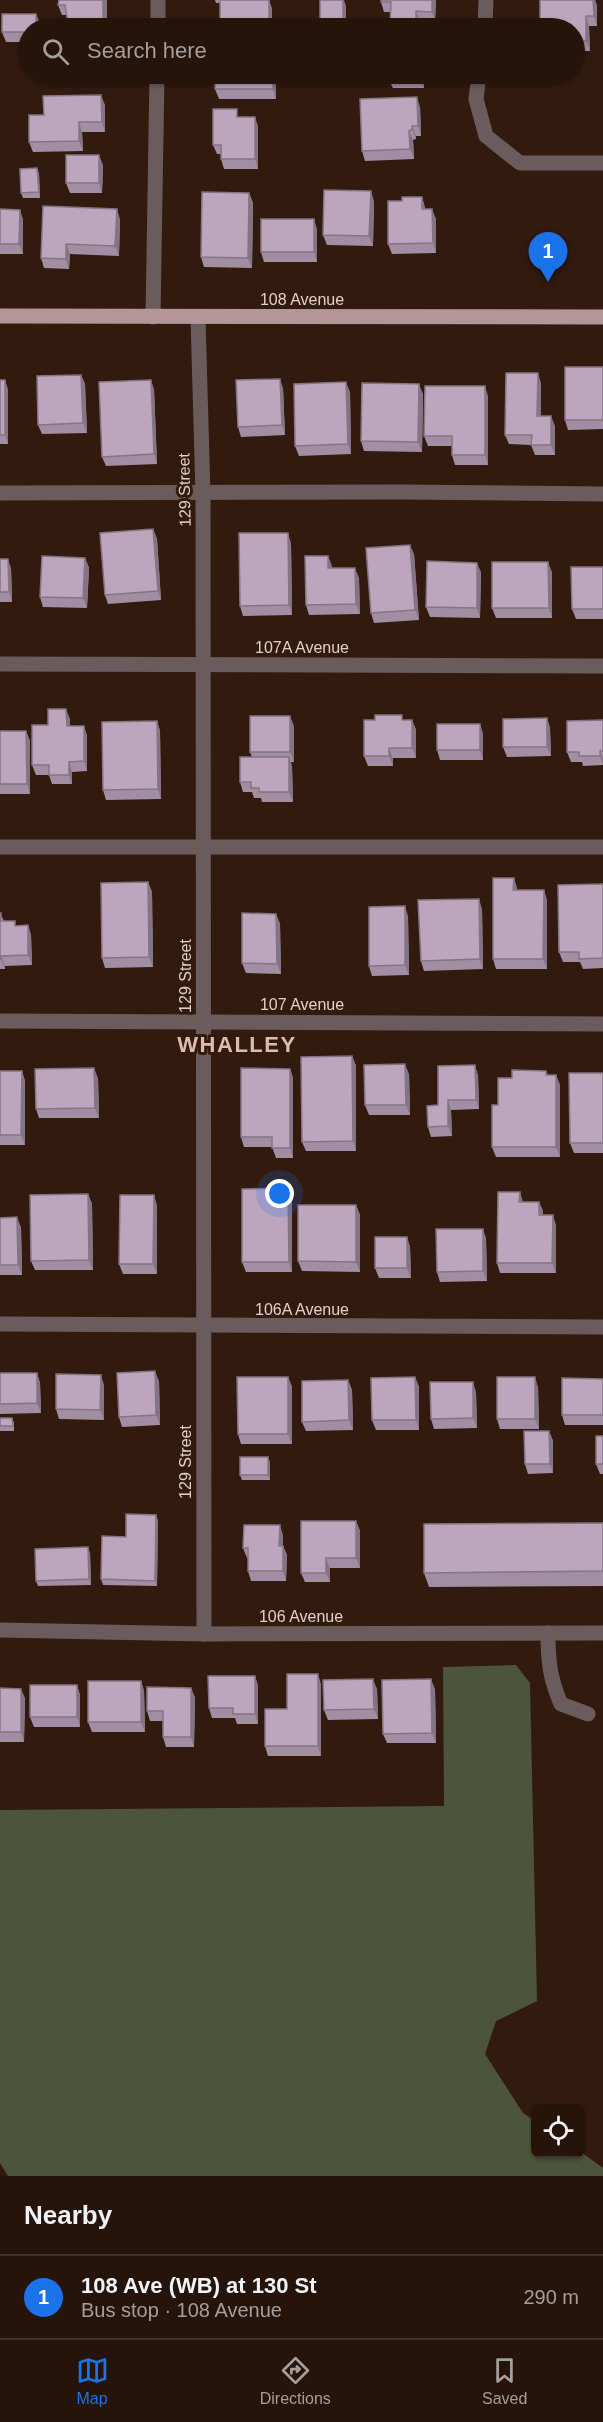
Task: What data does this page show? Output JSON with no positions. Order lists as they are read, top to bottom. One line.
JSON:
{"streets":{"main road":["108 Avenue"],"street":["129 Street","107A Avenue","107 Avenue","106A Avenue","106 Avenue"]},"crossings":[["108 Avenue","129 Street"],["129 Street","107A Avenue"],["129 Street","107 Avenue"],["129 Street","106A Avenue"],["129 Street","106 Avenue"]],"districts":["WHALLEY"],"page":{"search":"Search here","pins":"1","heading":"Nearby","list":[{"mark":"1","name":"108 Ave (WB) at 130 St","note":"Bus stop · 108 Avenue","value":"290 m"}],"nav":["Map","Directions","Saved"]}}
